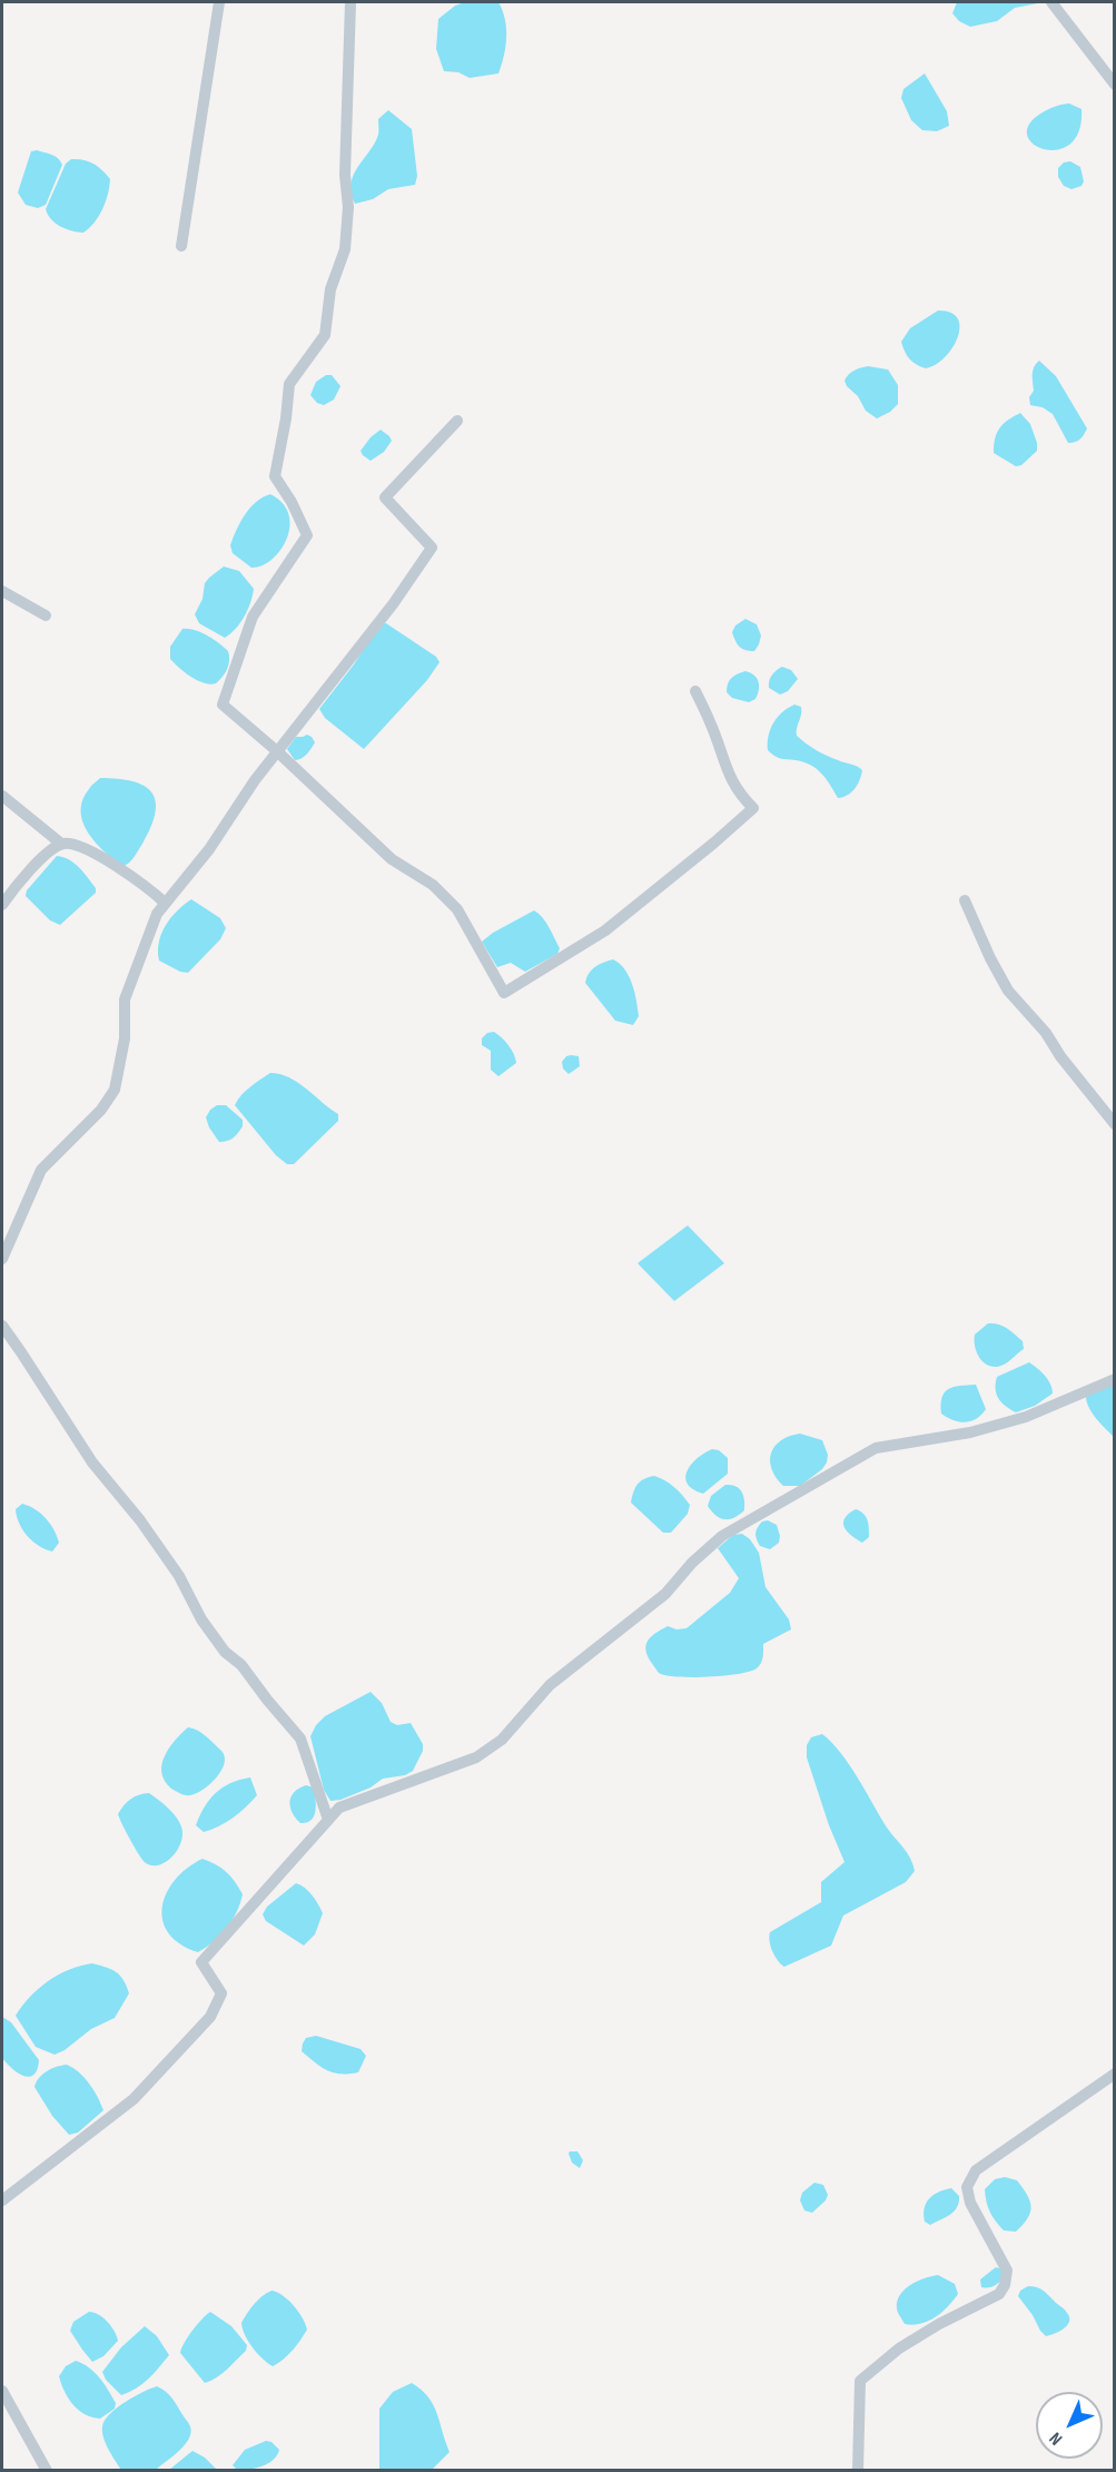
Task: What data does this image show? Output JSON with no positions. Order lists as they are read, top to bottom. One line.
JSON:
{"north":"bottom left"}
